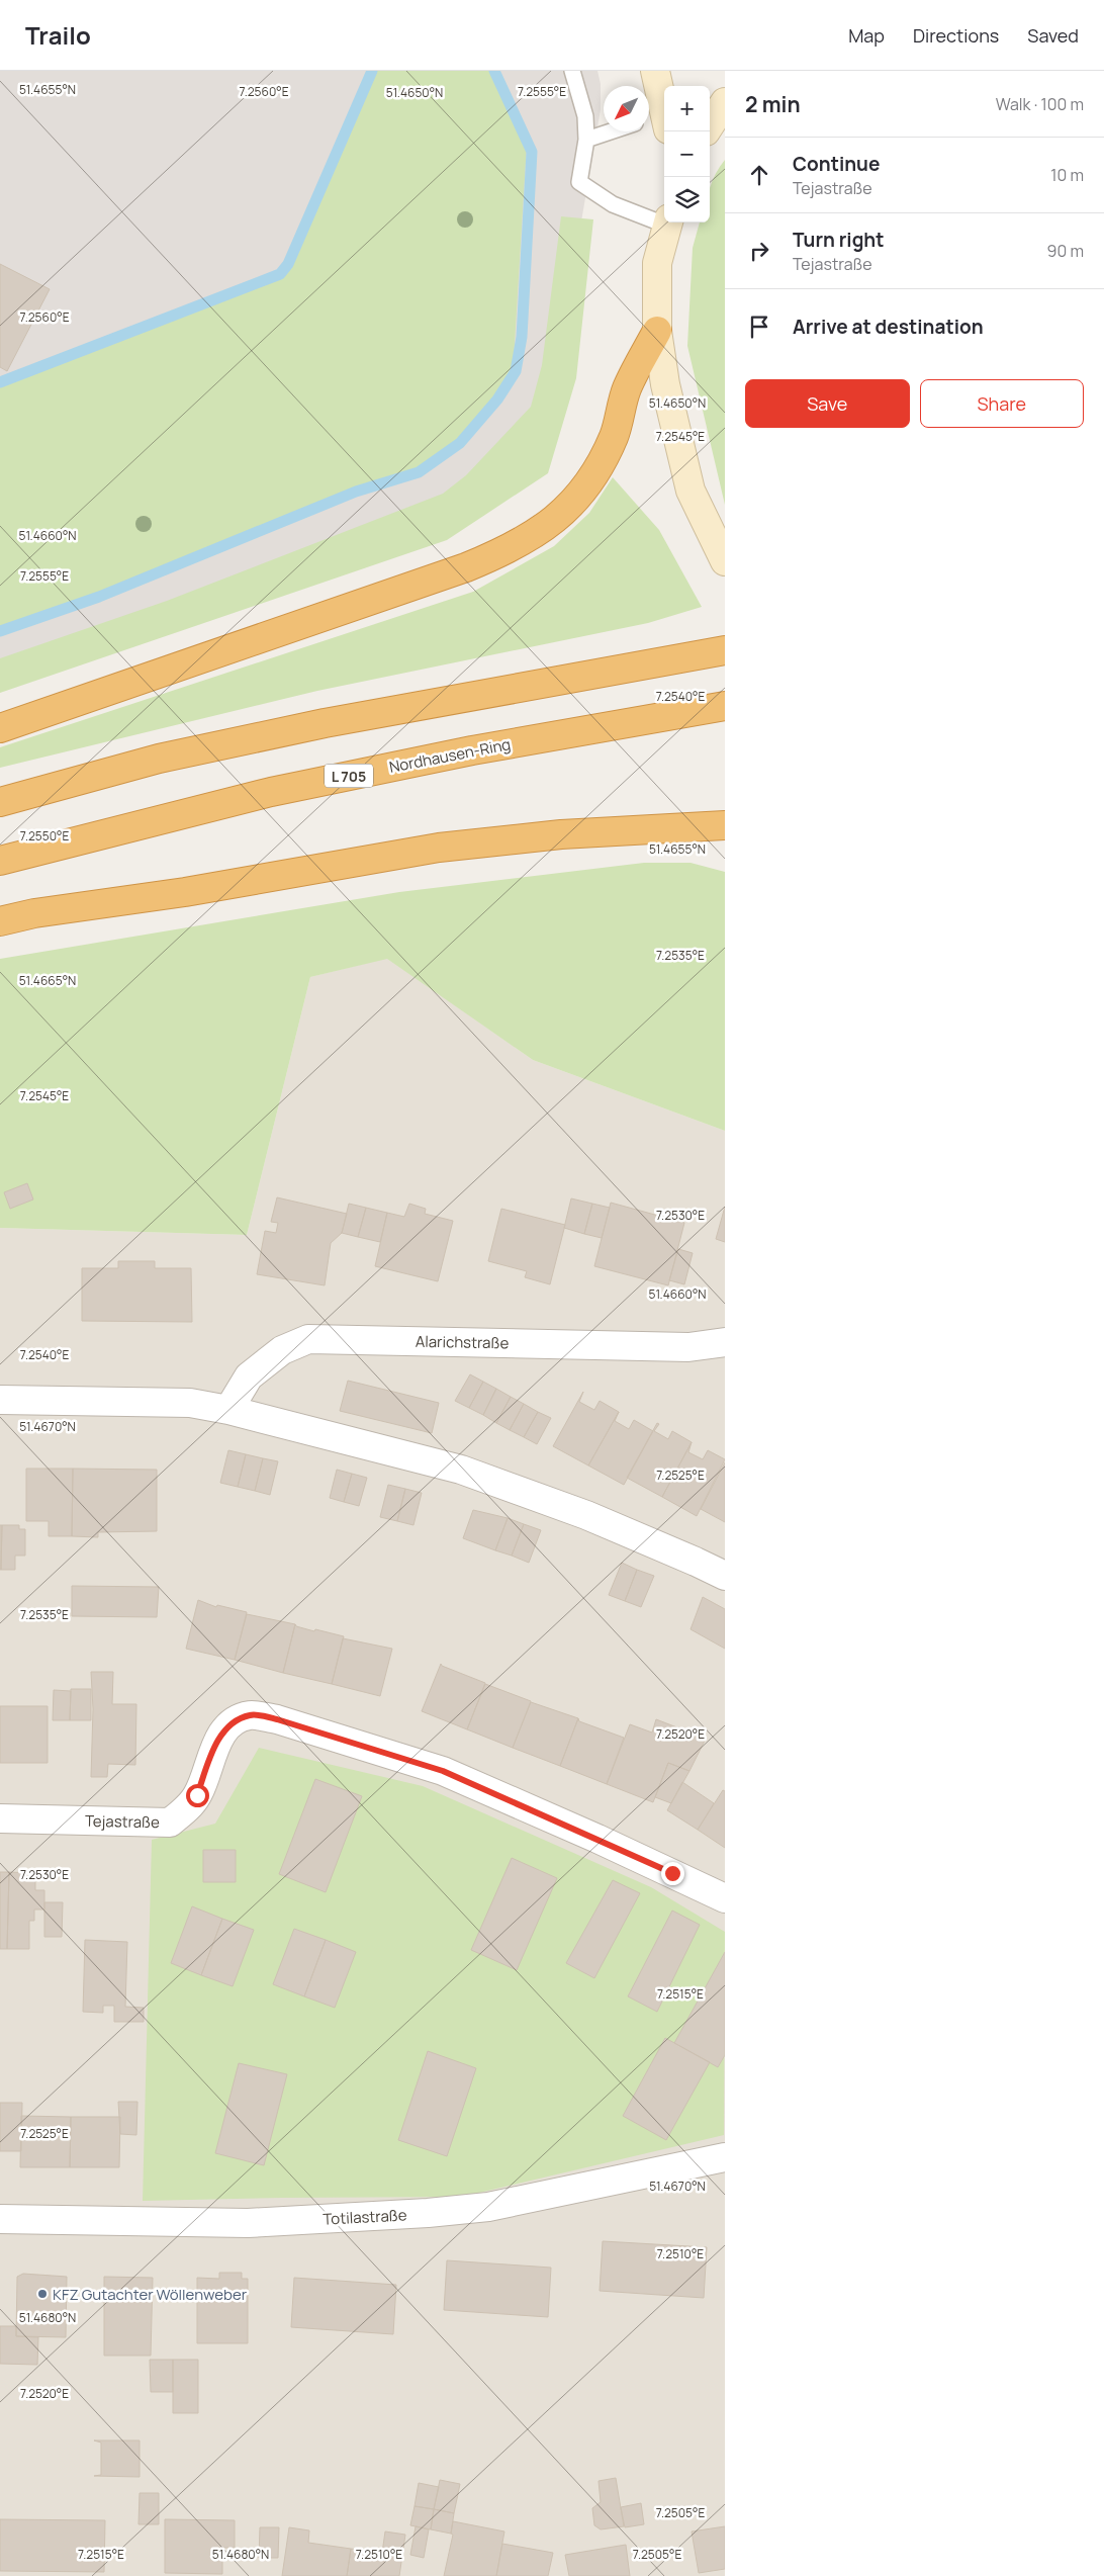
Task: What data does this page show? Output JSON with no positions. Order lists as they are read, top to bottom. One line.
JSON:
{"streets":{"highway":["Nordhausen-Ring","L 705"],"street":["Alarichstraße","Tejastraße","Totilastraße"]},"places":["KFZ Gutachter Wöllenweber"],"north":"bottom left","page":{"header":"Trailo","nav":["Map","Directions","Saved"],"heading":["2 min","Walk · 100 m"],"map_buttons":["+","−"],"list":[["Continue","Tejastraße","10 m"],["Turn right","Tejastraße","90 m"],"Arrive at destination"],"buttons":["Save","Share"]},"coordinates":["51.4655°N","7.2560°E","7.2555°E","51.4650°N","7.2545°E","51.4660°N","7.2540°E","7.2550°E","7.2535°E","51.4665°N","7.2530°E","51.4670°N","7.2525°E","7.2520°E","7.2515°E","7.2510°E","51.4680°N","7.2505°E"]}
